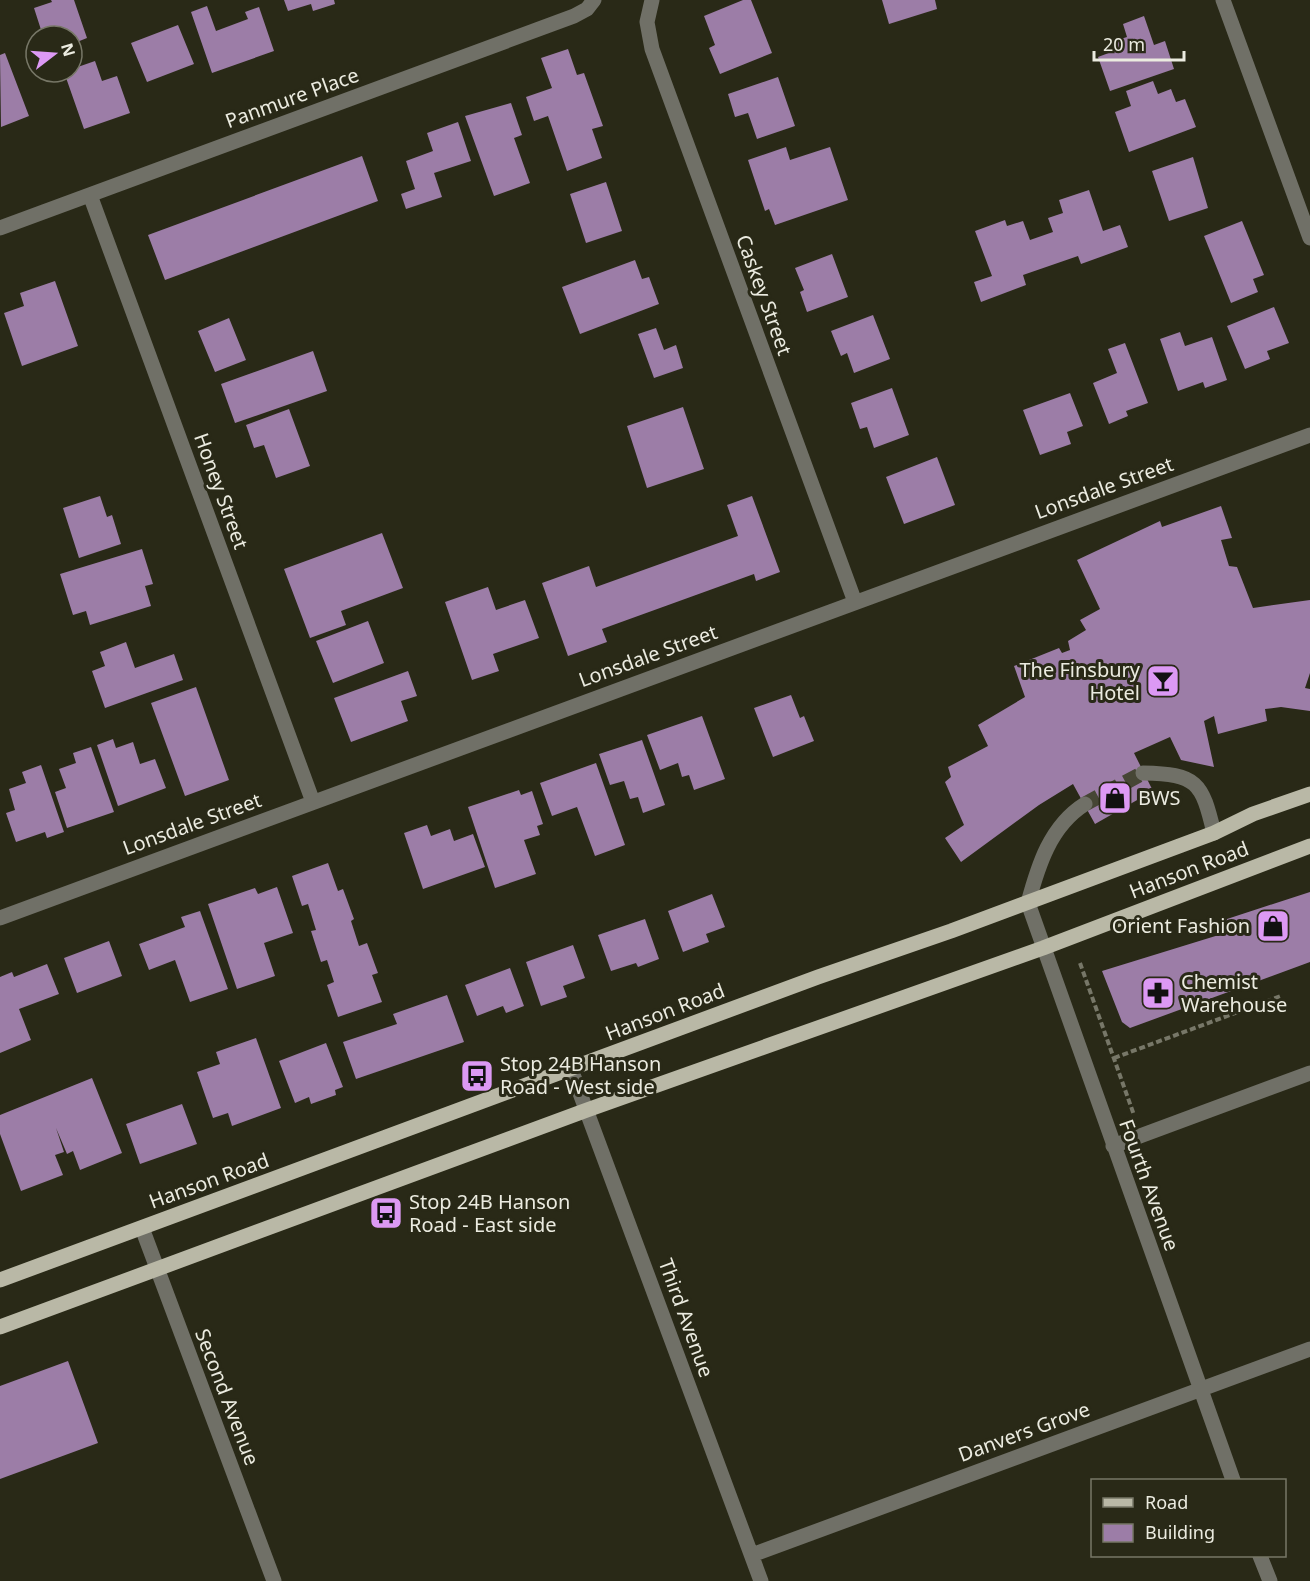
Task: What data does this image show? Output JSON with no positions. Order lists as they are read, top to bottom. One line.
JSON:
{"streets":{"main road":["Hanson Road"],"street":["Panmure Place","Caskey Street","Lonsdale Street","Honey Street","Fourth Avenue","Third Avenue","Second Avenue","Danvers Grove"]},"crossings":[["Panmure Place","Honey Street"],["Caskey Street","Lonsdale Street"],["Lonsdale Street","Honey Street"],["Hanson Road","Fourth Avenue"],["Hanson Road","Third Avenue"],["Hanson Road","Second Avenue"],["Fourth Avenue","Danvers Grove"],["Third Avenue","Danvers Grove"]],"places":{"bar":["The Finsbury Hotel"],"shop":["BWS","Orient Fashion"],"pharmacy":["Chemist Warehouse"],"bus stop":["Stop 24B Hanson Road - West side","Stop 24B Hanson Road - East side"]},"legend":["Road","Building"],"scale_bar":"20 m","north":"right"}
